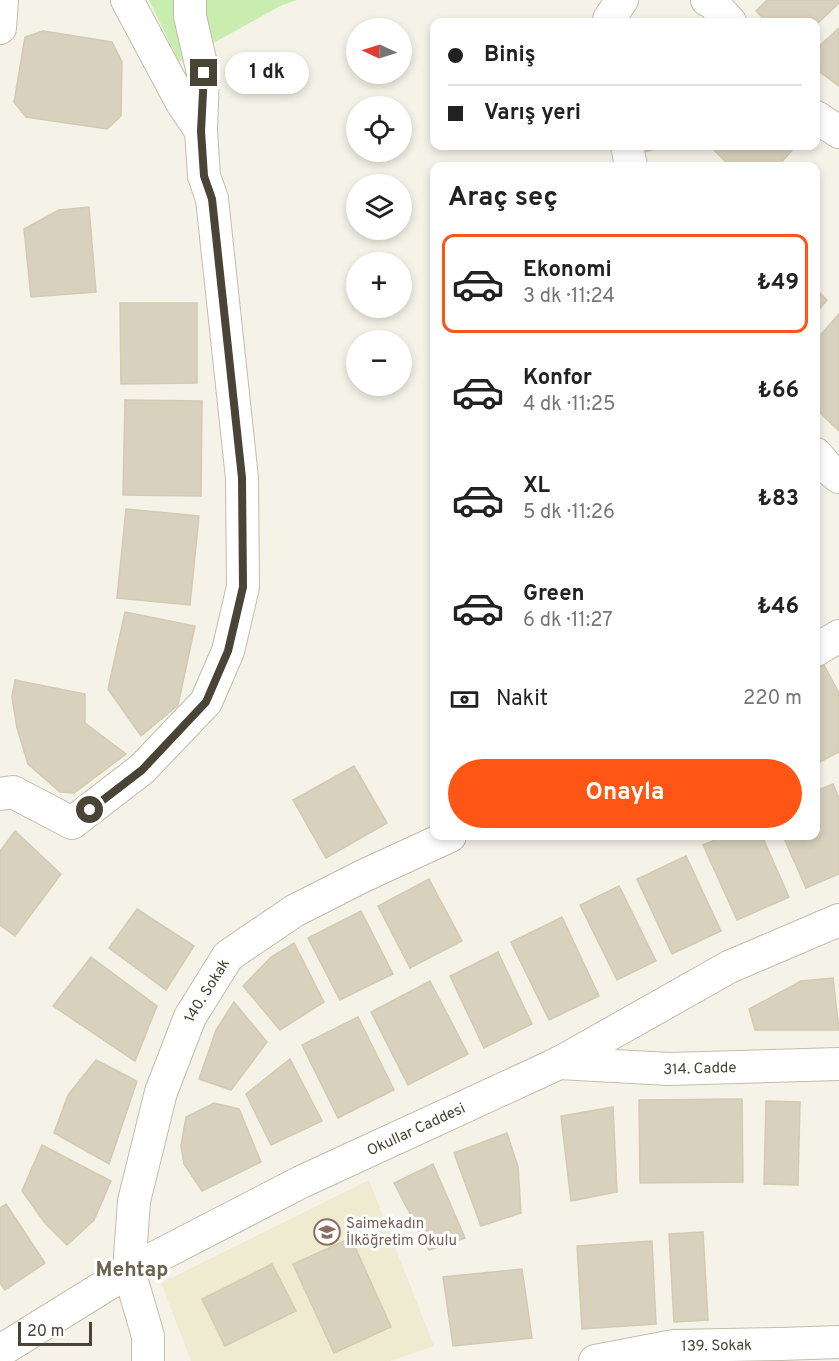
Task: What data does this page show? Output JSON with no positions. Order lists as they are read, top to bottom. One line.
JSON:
{"streets":{"street":["140. Sokak","314. Cadde","Okullar Caddesi","139. Sokak"]},"crossings":[["140. Sokak","Okullar Caddesi"],["314. Cadde","Okullar Caddesi"]],"districts":["Mehtap"],"places":{"school or university":["Saimekadın İlköğretim Okulu"]},"scale_bar":"20 m","north":"left","page":{"map_buttons":["+","−"],"banner":["Biniş","Varış yeri"],"bubble":"1 dk","heading":"Araç seç","list":[{"name":"Ekonomi","note":"3 dk · 11:24","value":"₺49"},{"name":"Konfor","note":"4 dk · 11:25","value":"₺66"},{"name":"XL","note":"5 dk · 11:26","value":"₺83"},{"name":"Green","note":"6 dk · 11:27","value":"₺46"}],"pay":["Nakit","220 m"],"buttons":"Onayla","scale":"20 m"}}
